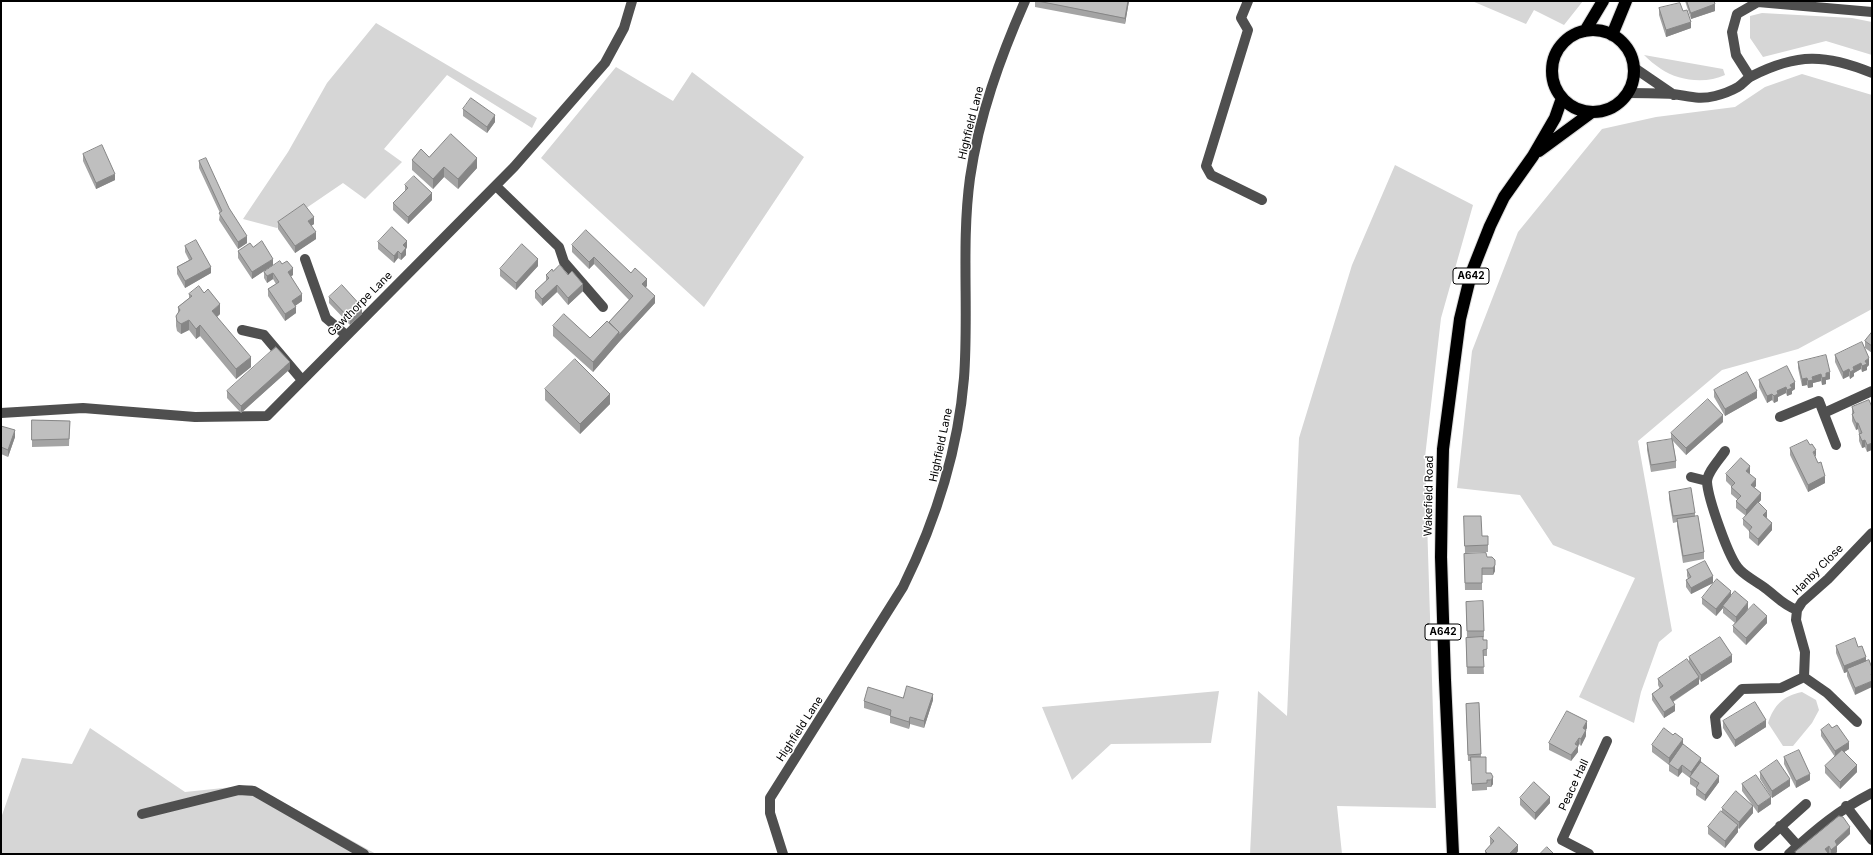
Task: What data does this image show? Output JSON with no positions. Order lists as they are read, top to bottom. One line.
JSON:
{"streets":{"highway":["A642","Wakefield Road"],"street":["Highfield Lane","Gawthorpe Lane","Hanby Close","Peace Hall"]}}
